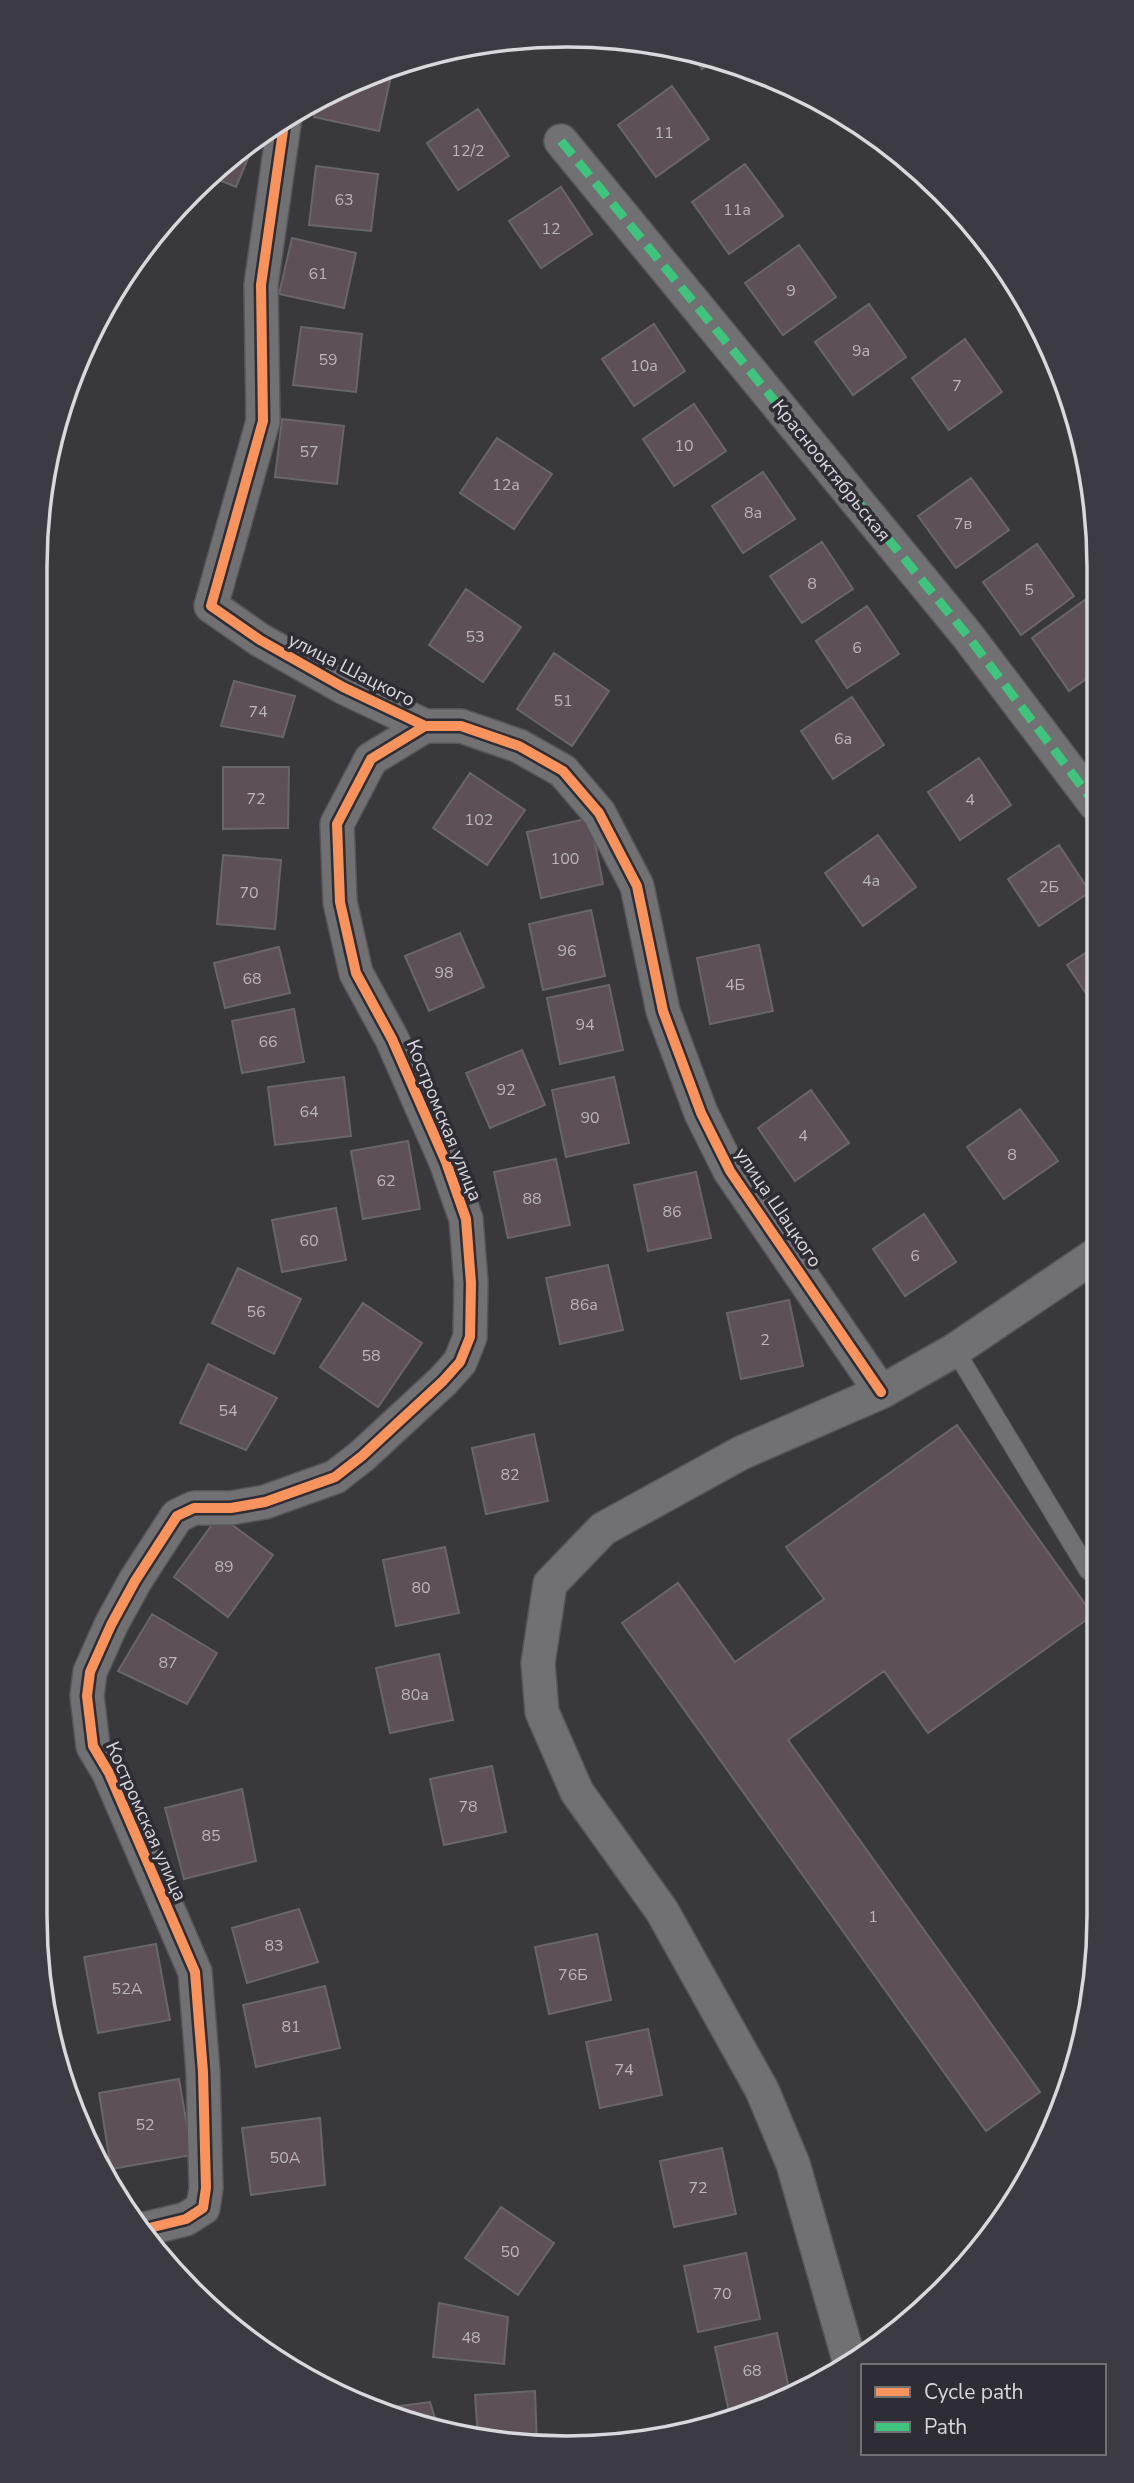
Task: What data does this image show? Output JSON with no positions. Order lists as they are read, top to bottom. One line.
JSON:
{"streets":{"street":["Краснооктябрьская","улица Шацкого","Костромская улица"]},"crossings":[["улица Шацкого","Костромская улица"]],"house_numbers":["11","12/2","63","11а","12","61","9","9а","59","10а","7","10","57","12а","8а","7в","8","5","53","6","51","74","6а","72","4","102","100","4а","2Б","70","96","98","68","4Б","94","66","92","64","90","4","8","62","88","86","60","6","86а","56","2","58","54","82","89","80","87","80а","78","85","1","83","76Б","52А","81","74","52","50А","72","50","70","48","68"],"legend":["Cycle path","Path"]}
